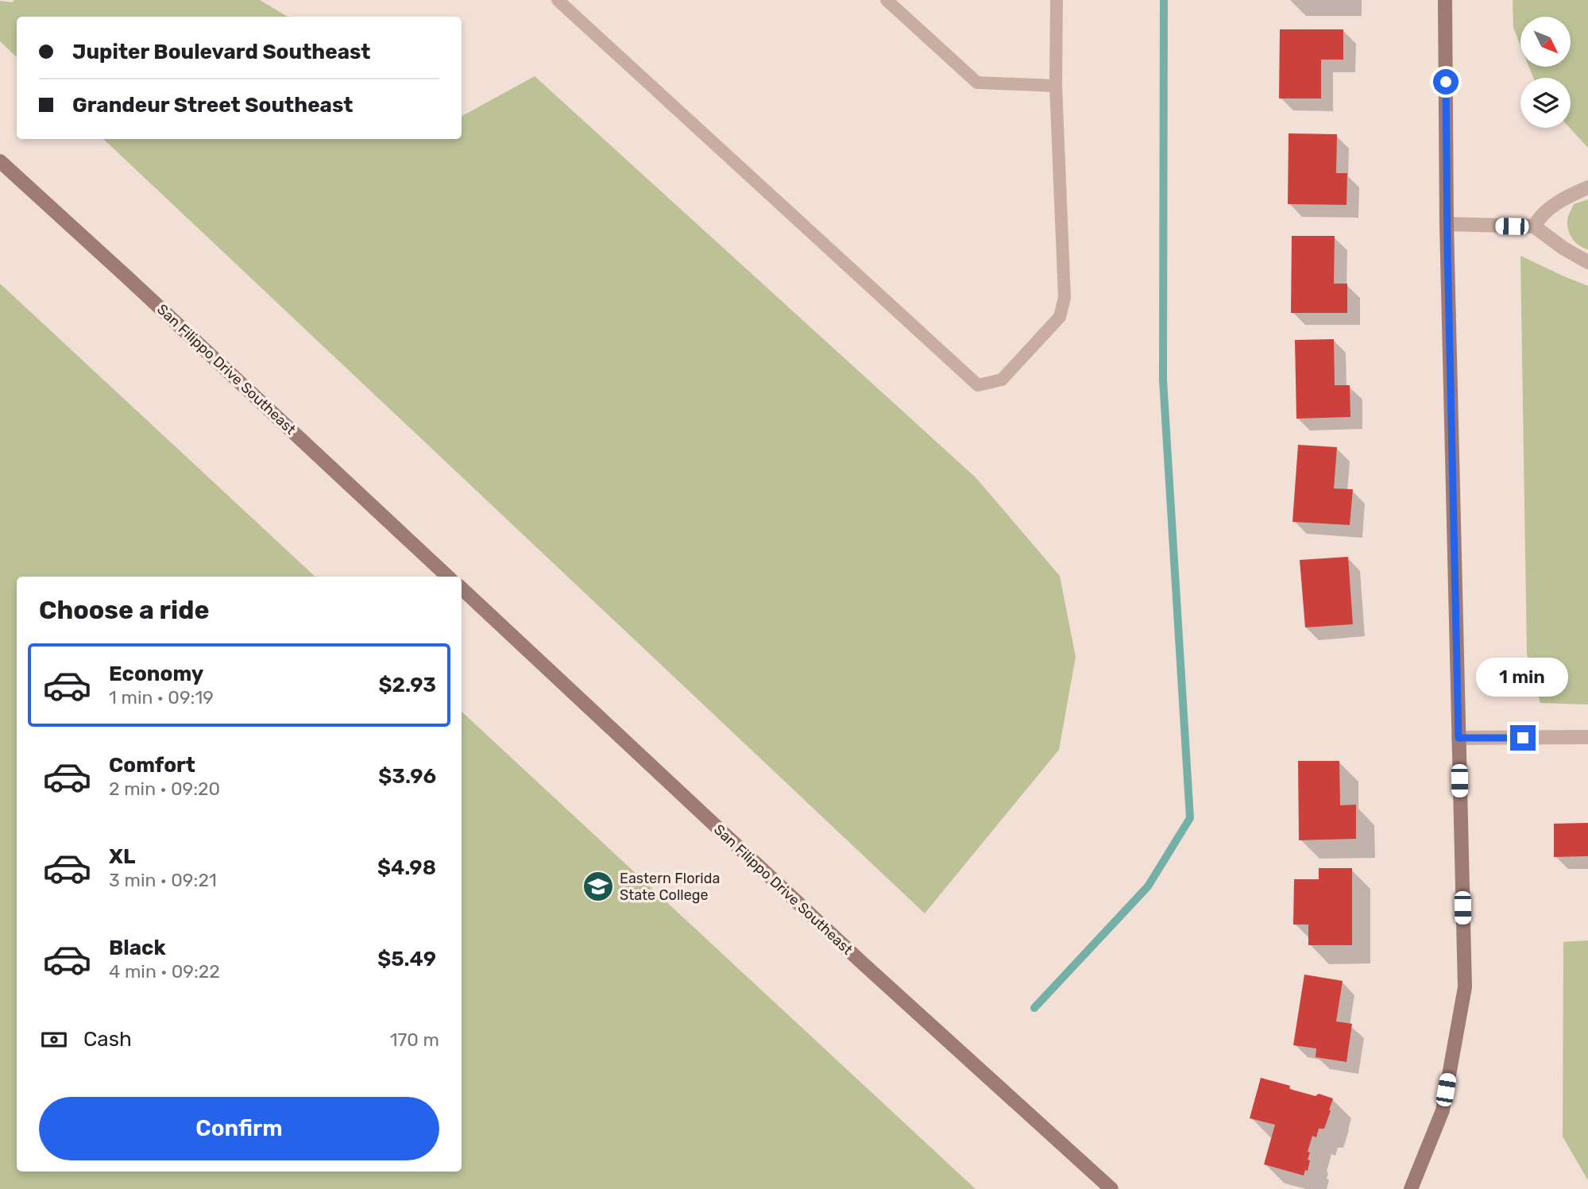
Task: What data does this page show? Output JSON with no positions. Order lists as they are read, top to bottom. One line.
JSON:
{"streets":{"street":["San Filippo Drive Southeast"]},"places":{"school or university":["Eastern Florida State College"]},"north":"bottom right","page":{"banner":["Jupiter Boulevard Southeast","Grandeur Street Southeast"],"heading":"Choose a ride","list":[{"name":"Economy","note":"1 min · 09:19","value":"$2.93"},{"name":"Comfort","note":"2 min · 09:20","value":"$3.96"},{"name":"XL","note":"3 min · 09:21","value":"$4.98"},{"name":"Black","note":"4 min · 09:22","value":"$5.49"}],"bubble":"1 min","pay":["Cash","170 m"],"buttons":"Confirm"}}
